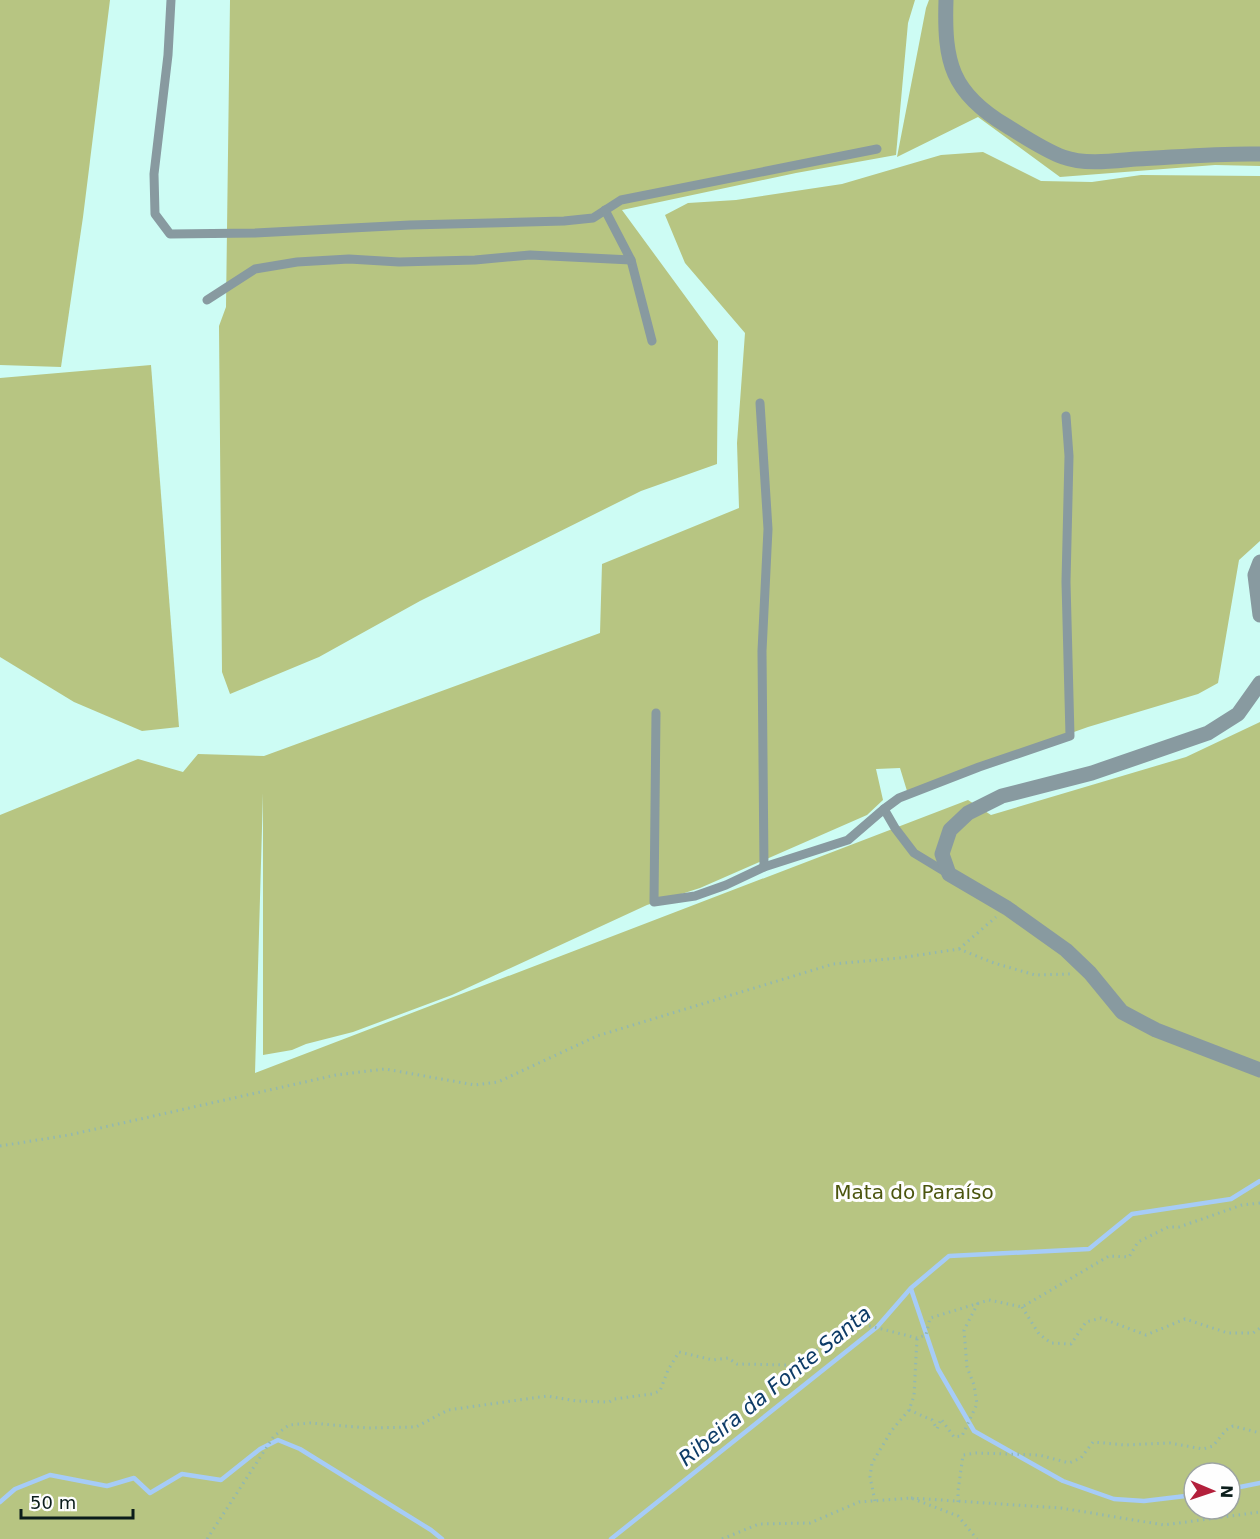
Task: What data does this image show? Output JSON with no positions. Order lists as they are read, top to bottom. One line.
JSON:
{"water":["Ribeira da Fonte Santa"],"parks":["Mata do Paraíso"],"scale_bar":"50 m","north":"right"}
